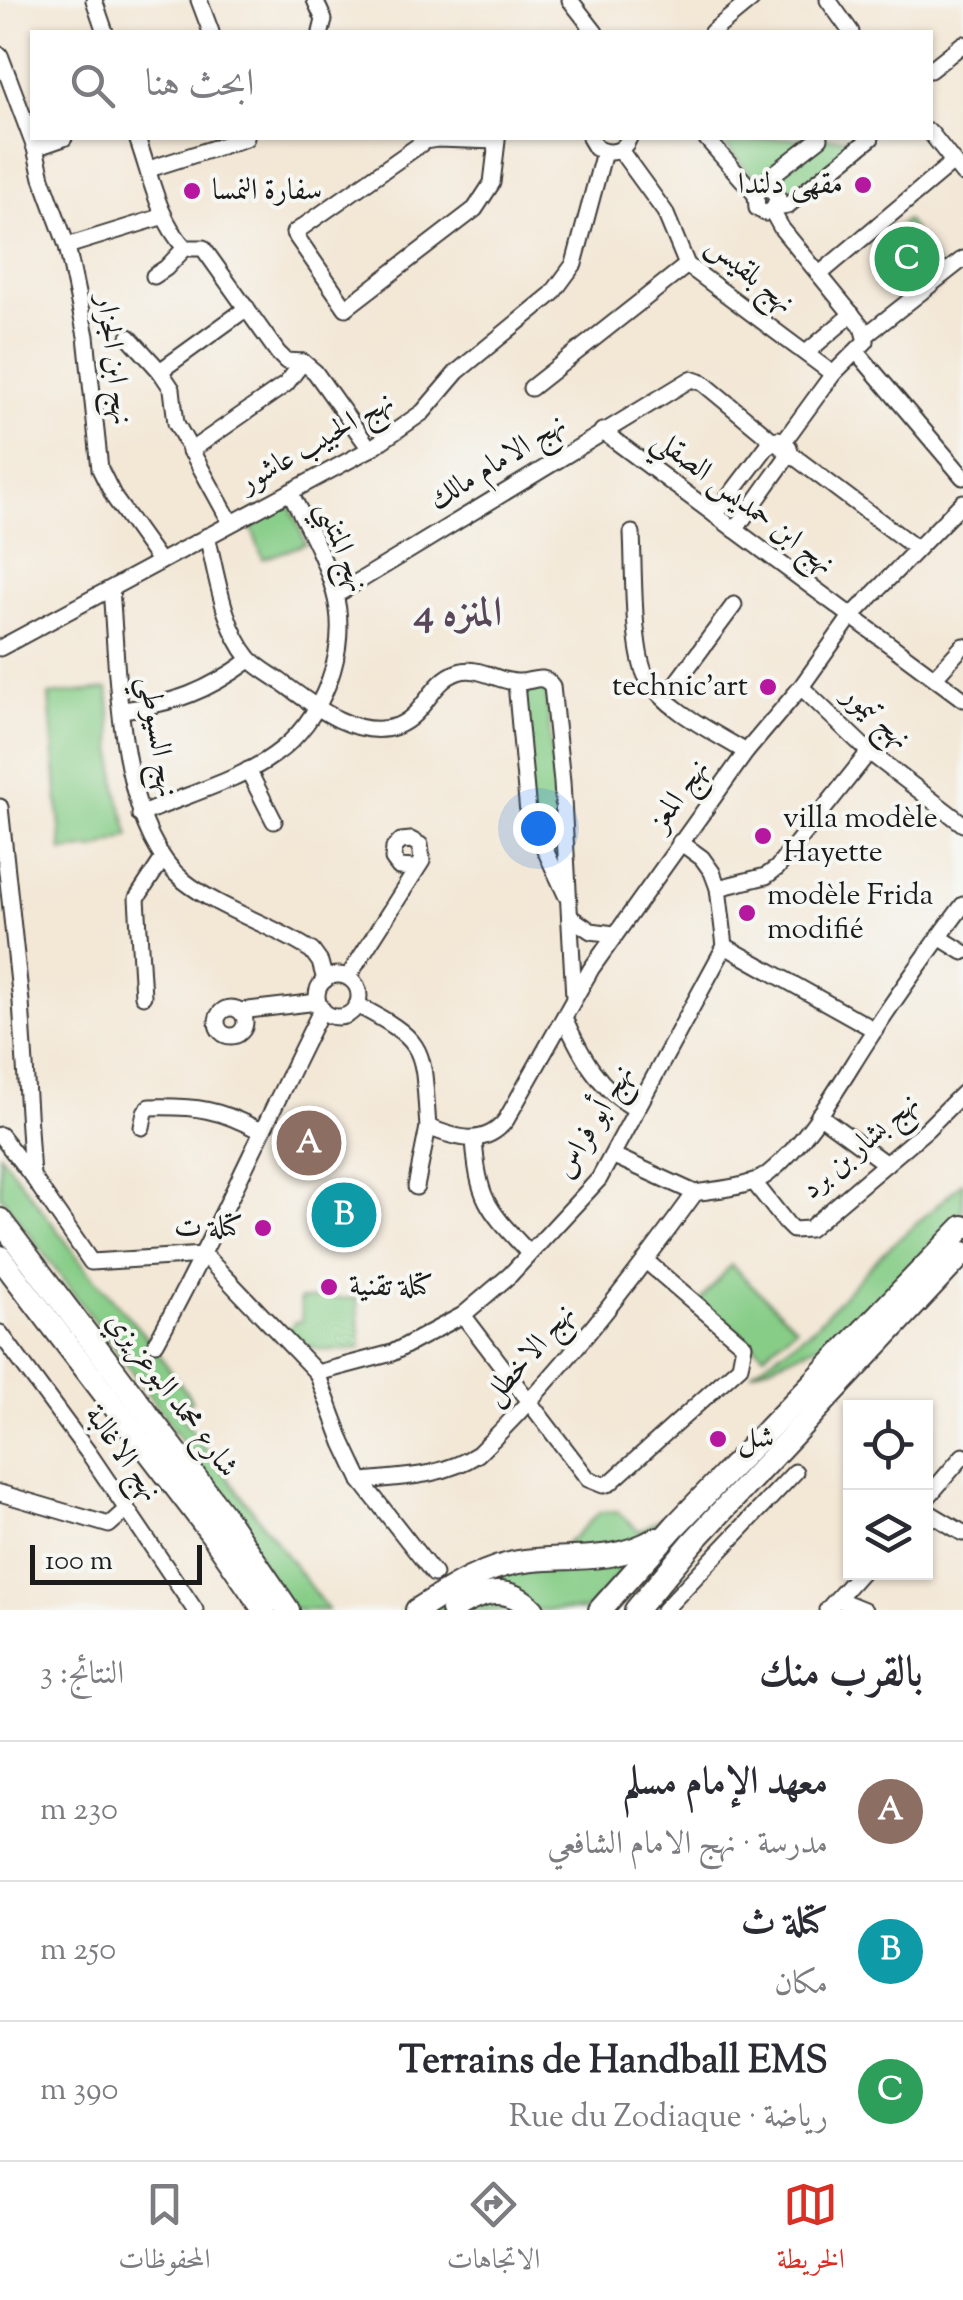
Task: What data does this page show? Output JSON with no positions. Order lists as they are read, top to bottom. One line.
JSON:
{"streets":{"highway":["شارع محمد البوعزيزي"],"street":["نهج بلقيس","نهج ابن الجزار","نهج الحبيب عاشور","نهج الامام مالك","نهج ابن حمديس الصقلي","نهج المتنبي","نهج تيمور","نهج السيوطي","نهج المعز","نهج أبو فراس","نهج بشار بن برد","نهج الاخطل","نهج الاغالبة"]},"crossings":[["نهج بلقيس","نهج الحبيب عاشور"],["نهج ابن الجزار","نهج الحبيب عاشور"],["نهج الحبيب عاشور","نهج المتنبي"],["نهج الحبيب عاشور","نهج السيوطي"],["نهج الامام مالك","نهج ابن حمديس الصقلي"],["نهج الامام مالك","نهج المتنبي"],["نهج ابن حمديس الصقلي","نهج المعز"],["نهج المتنبي","نهج السيوطي"],["نهج تيمور","نهج المعز"]],"districts":["المنزه 4"],"places":["مقهى دلندا","سفارة النمسا","technic'art","villa modèle Hayette","modèle Frida modifié","كتلة ت","كتلة تقنية","شل"],"scale_bar":"100 m","page":{"search":"ابحث هنا","pins":["C","A","B"],"scale":"100 m","heading":["بالقرب منك","النتائج: 3"],"list":[{"mark":"A","name":"معهد الإمام مسلم","note":"مدرسة · نهج الامام الشافعي","value":"230 m"},{"mark":"B","name":"كتلة ث","note":"مكان","value":"250 m"},{"mark":"C","name":"Terrains de Handball EMS","note":"رياضة · Rue du Zodiaque","value":"390 m"}],"nav":["الخريطة","الاتجاهات","المحفوظات"]}}
